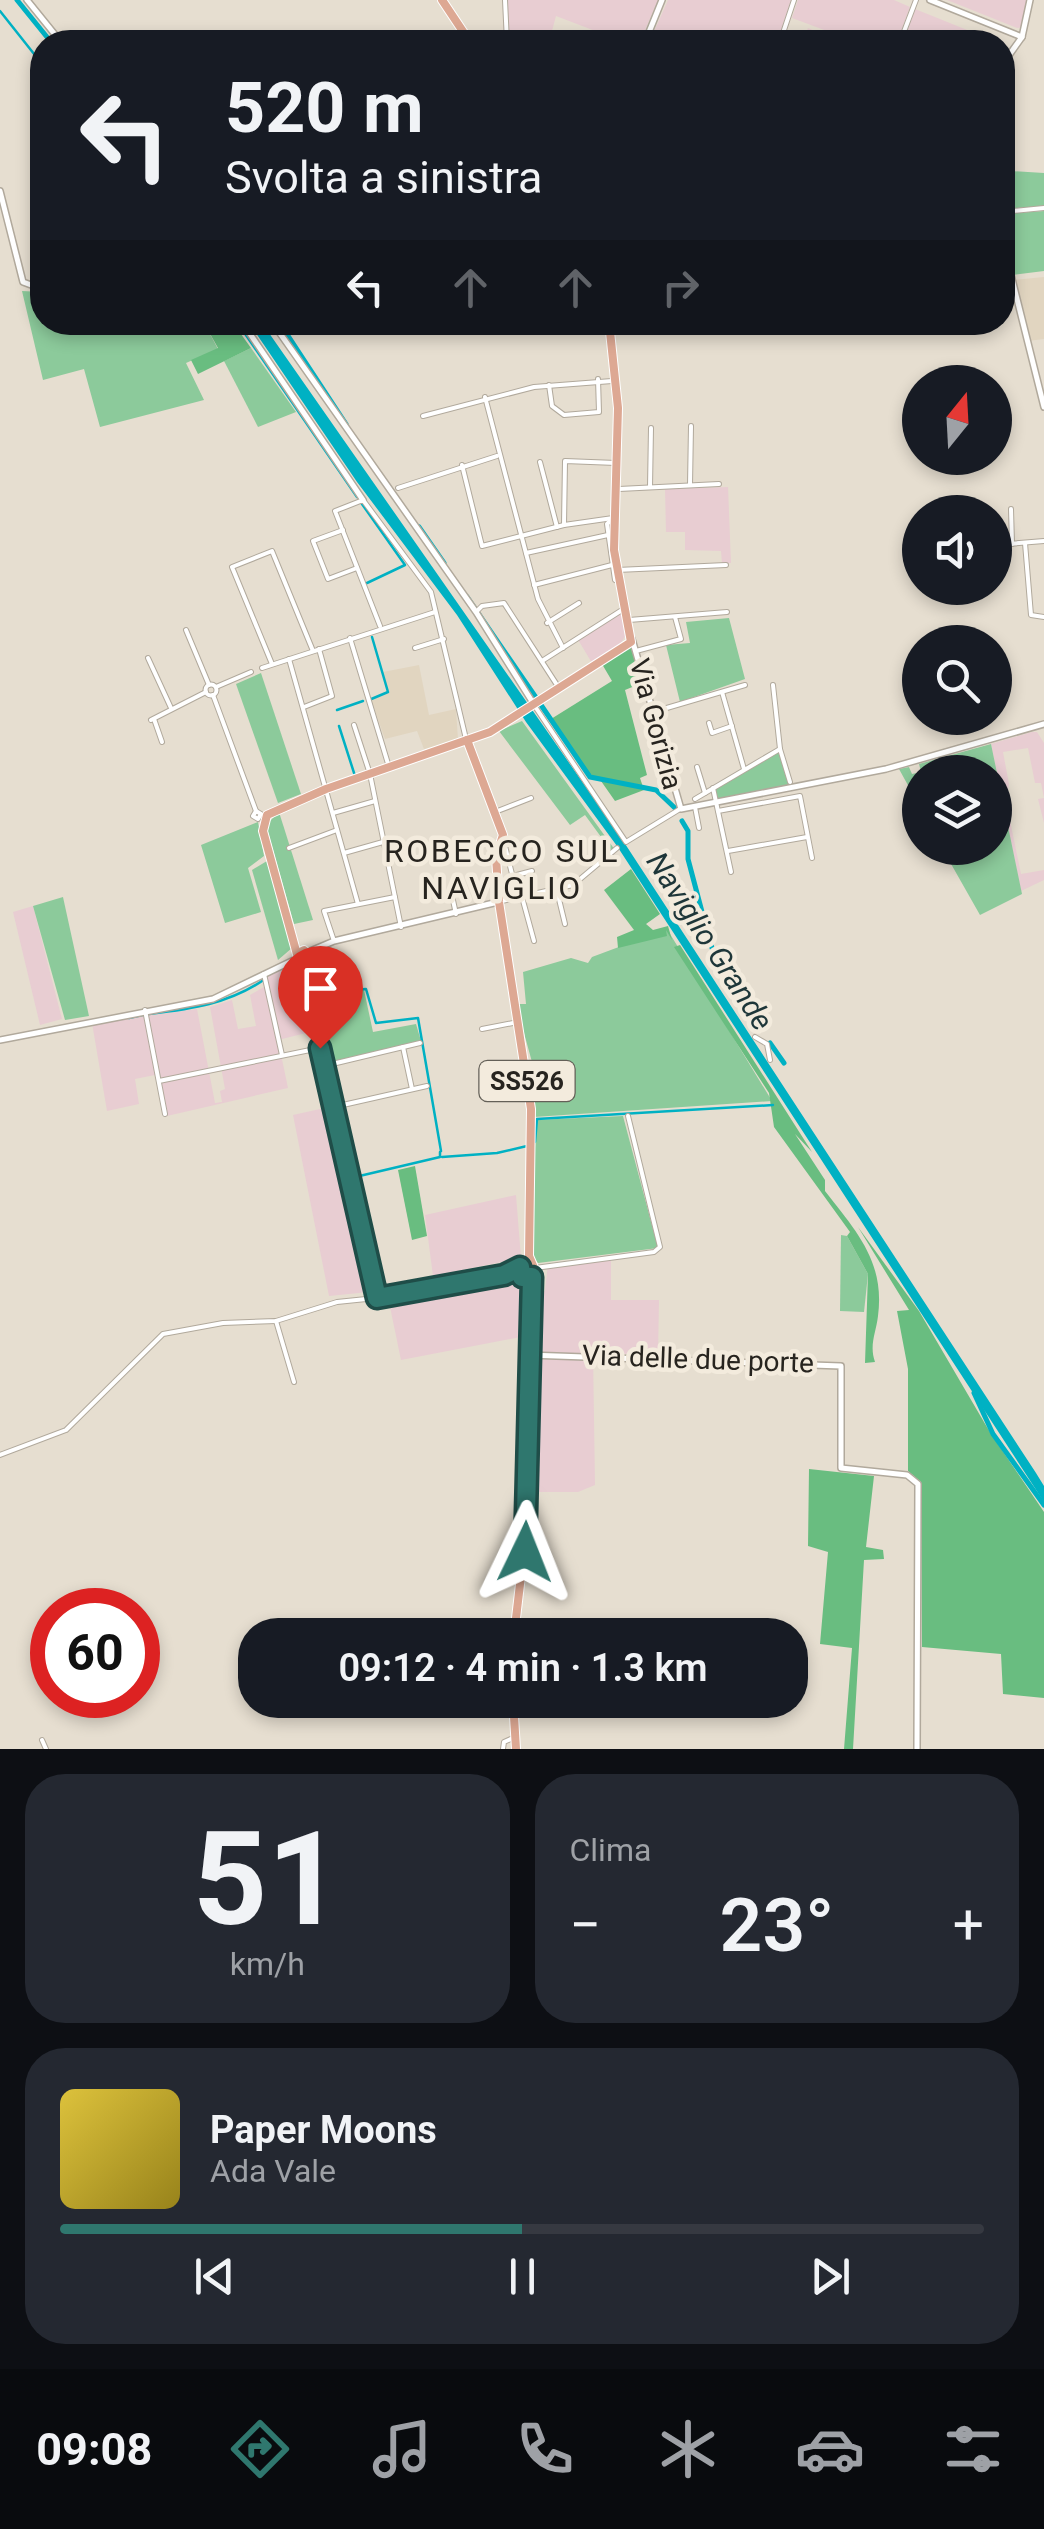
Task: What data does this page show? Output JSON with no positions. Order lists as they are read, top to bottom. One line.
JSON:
{"streets":{"main road":["SS526"],"street":["Via Gorizia","Via delle due porte"]},"crossings":[["SS526","Via delle due porte"]],"districts":["ROBECCO SUL NAVIGLIO"],"water":["Naviglio Grande"],"north":"top","page":{"turn":["520 m","Svolta a sinistra"],"limit":"60","trip":"09:12 · 4 min · 1.3 km","tile":[["51","km/h"],"Clima"],"heat":["−","23°","+"],"song":["Paper Moons","Ada Vale"],"tabs":"09:08"}}
